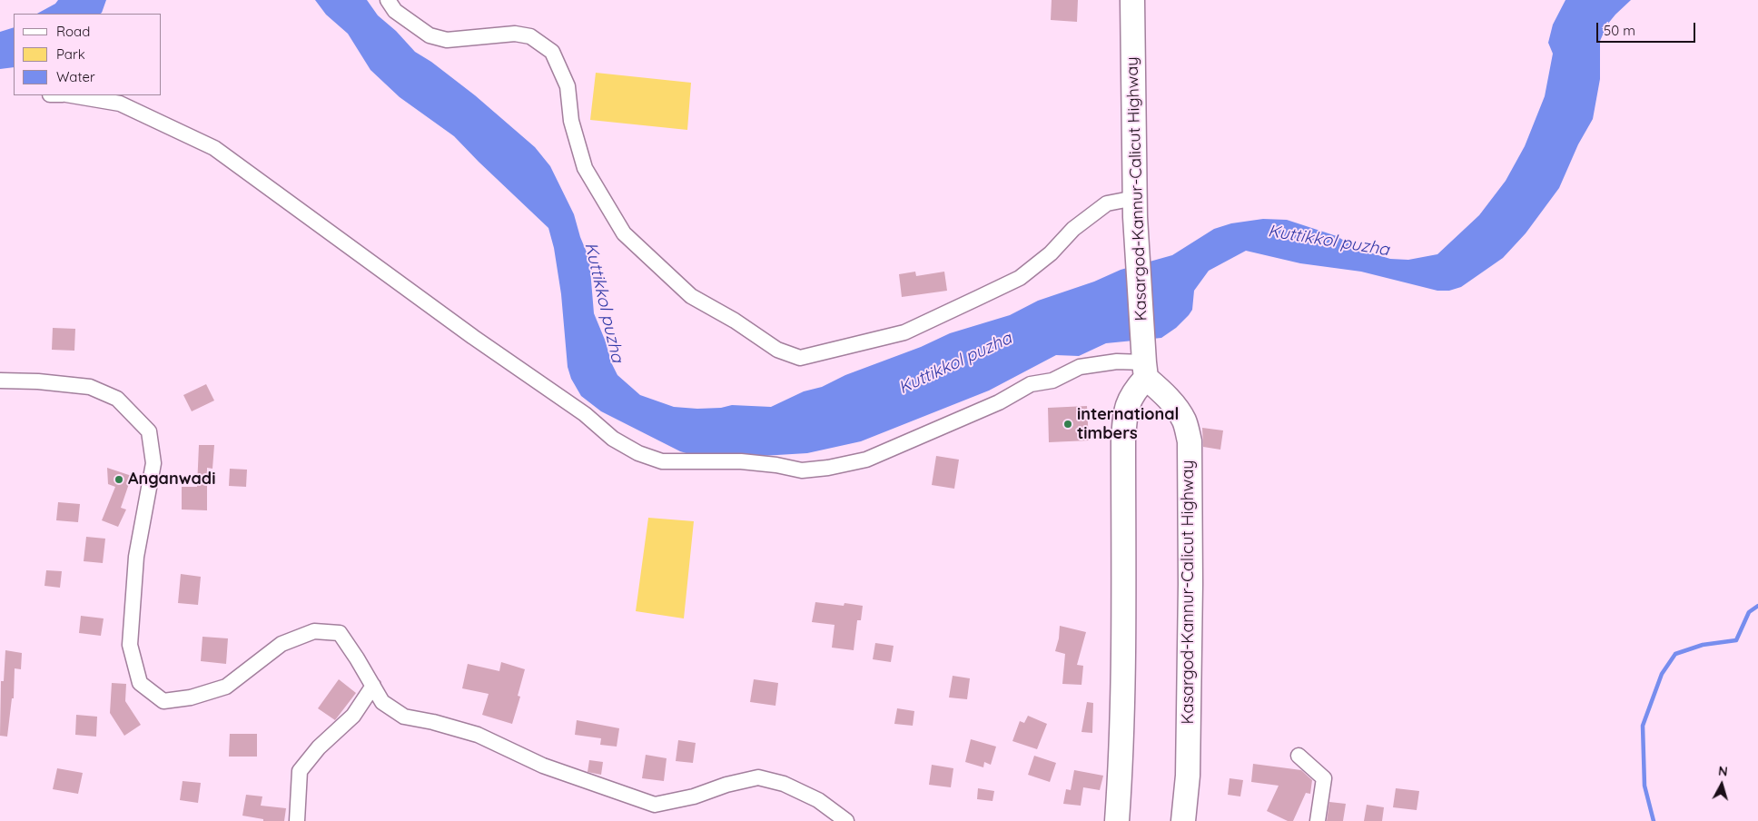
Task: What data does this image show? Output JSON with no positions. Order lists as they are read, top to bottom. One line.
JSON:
{"streets":{"highway":["Kasargod-Kannur-Calicut Highway"]},"water":["Kuttikkol puzha"],"places":["international timbers","Anganwadi"],"legend":["Road","Park","Water"],"scale_bar":"50 m","north":"top"}
